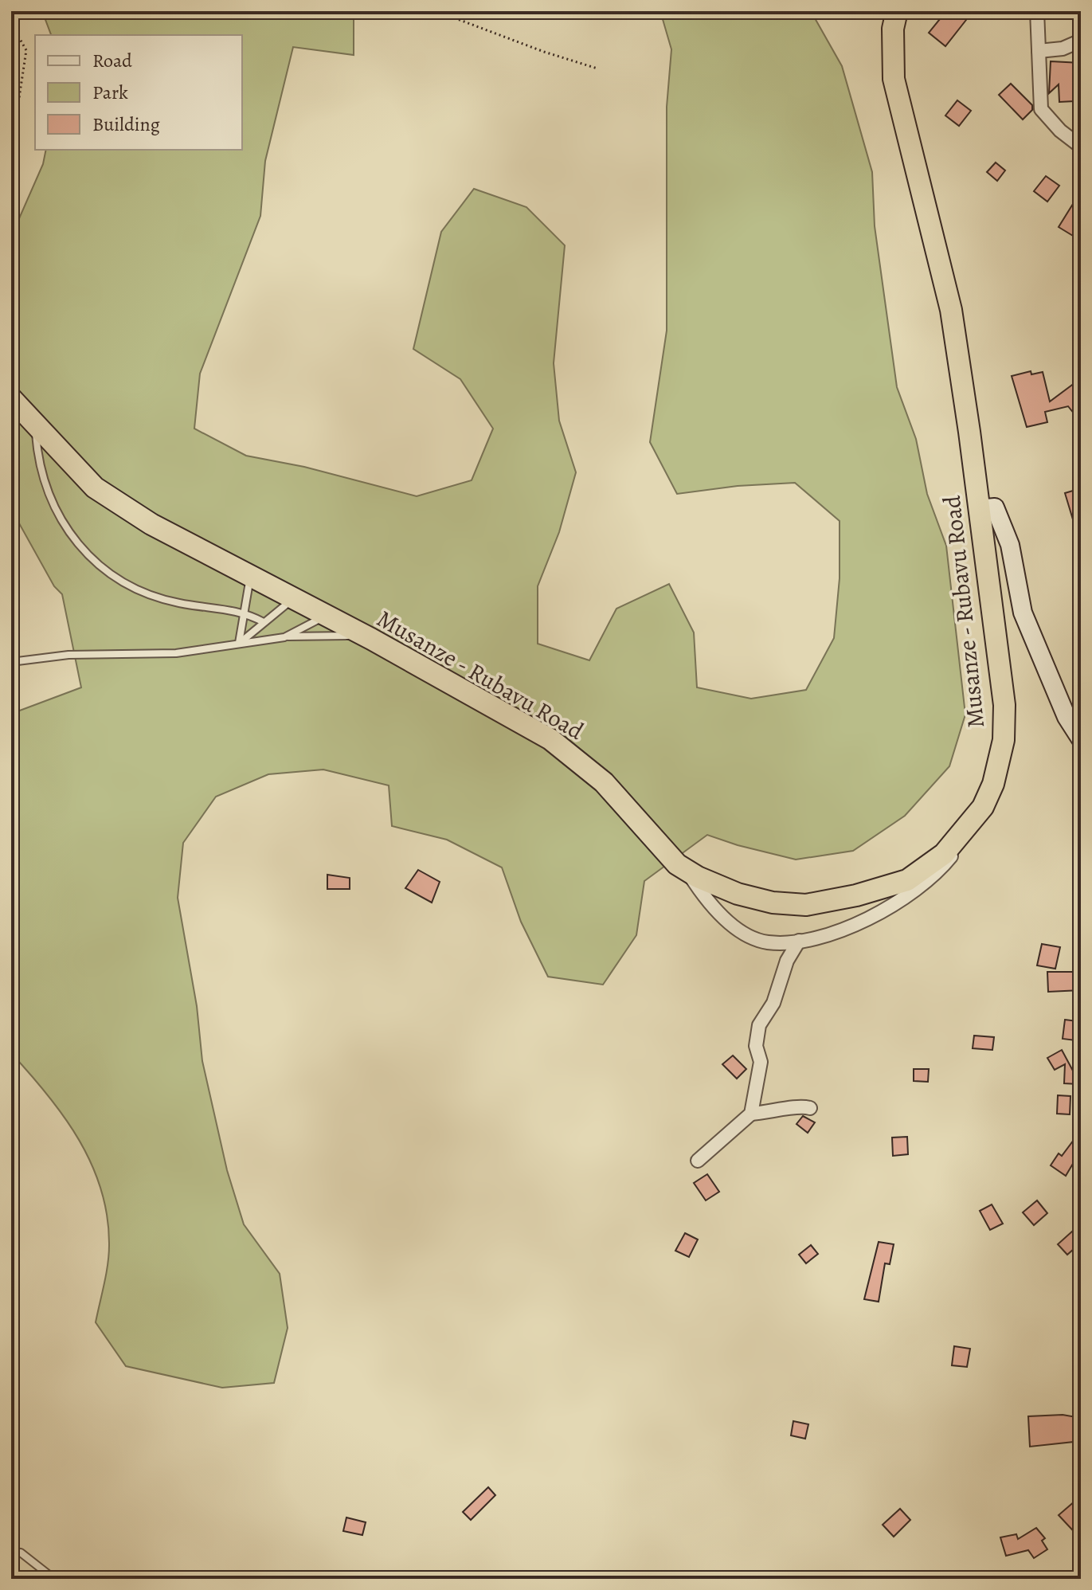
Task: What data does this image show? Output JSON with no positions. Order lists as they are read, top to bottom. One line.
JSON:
{"streets":{"highway":["Musanze - Rubavu Road"]},"legend":["Road","Park","Building"]}
